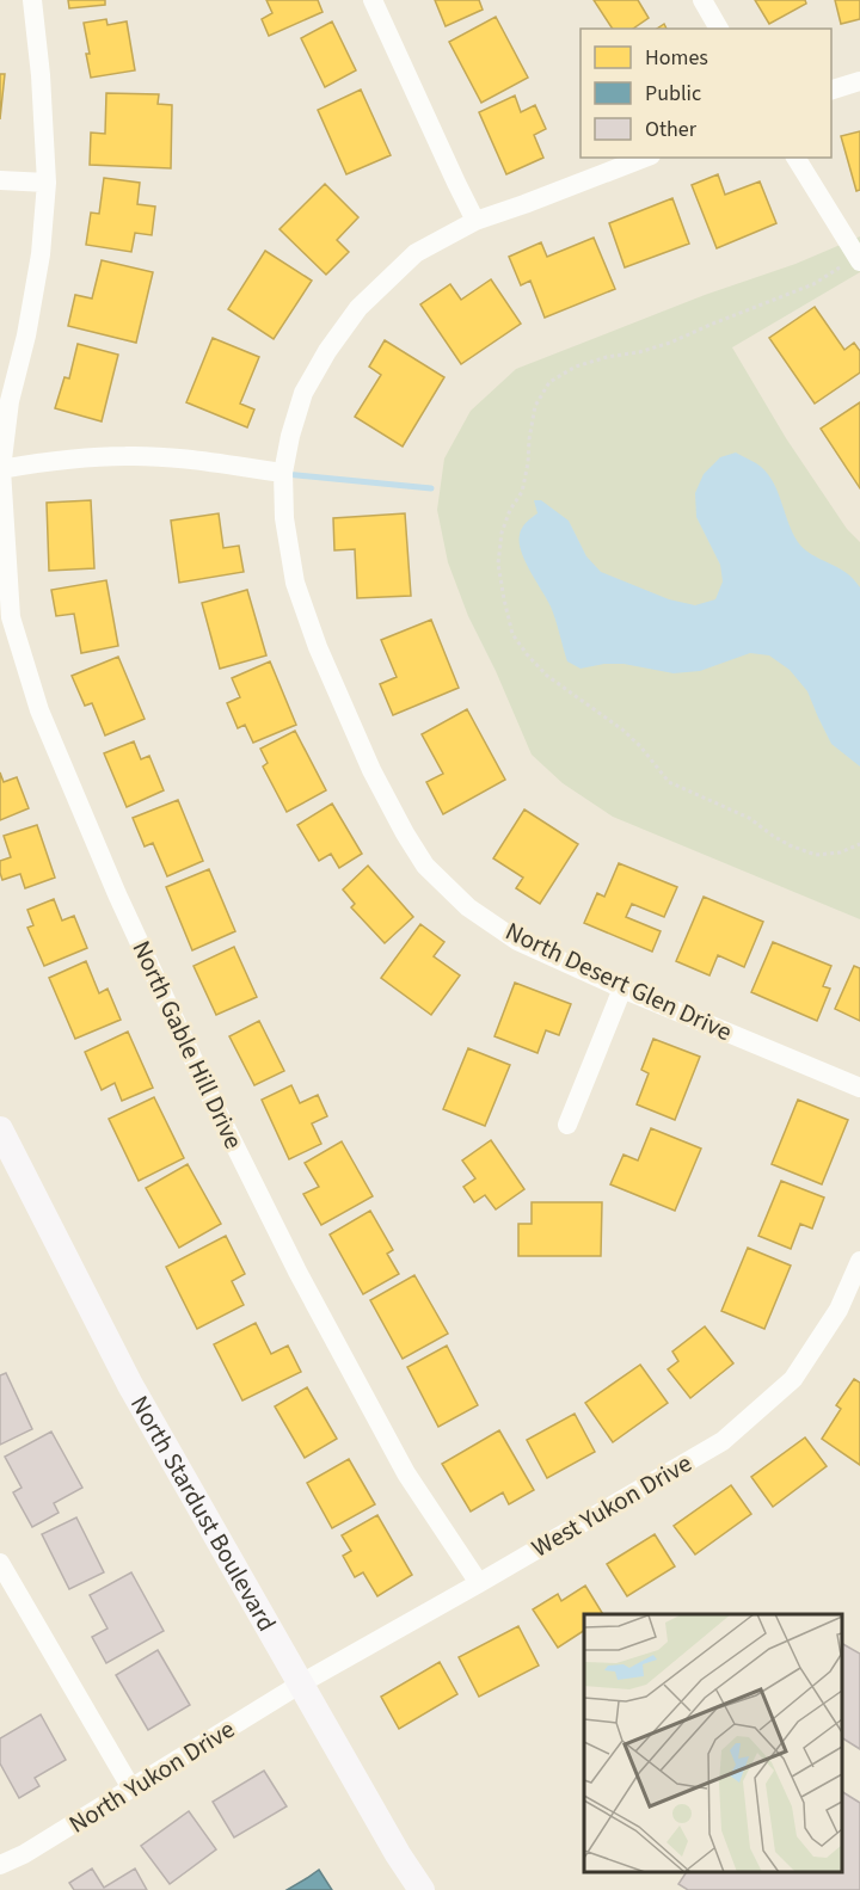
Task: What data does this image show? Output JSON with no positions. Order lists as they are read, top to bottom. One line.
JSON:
{"streets":{"street":["North Desert Glen Drive","North Gable Hill Drive","West Yukon Drive","North Stardust Boulevard","North Yukon Drive"]},"crossings":[["North Gable Hill Drive","West Yukon Drive"],["West Yukon Drive","North Stardust Boulevard"],["West Yukon Drive","North Yukon Drive"],["North Stardust Boulevard","North Yukon Drive"]],"legend":["Homes","Public","Other"]}
